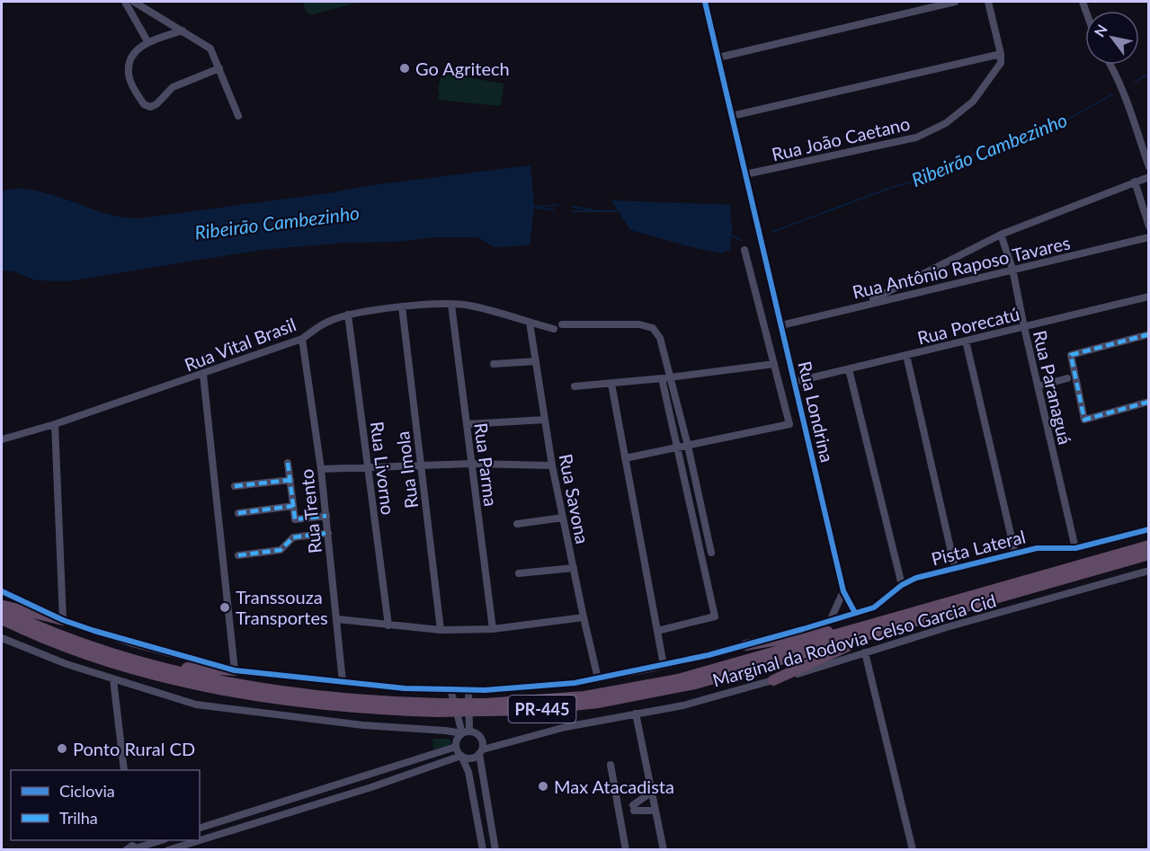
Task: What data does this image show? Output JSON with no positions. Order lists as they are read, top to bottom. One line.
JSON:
{"streets":{"highway":["PR-445"],"street":["Rua João Caetano","Rua Antônio Raposo Tavares","Rua Porecatú","Rua Vital Brasil","Rua Paranaguá","Rua Londrina","Rua Parma","Rua Livorno","Rua Imola","Rua Savona","Rua Trento","Pista Lateral","Marginal da Rodovia Celso Garcia Cid"]},"crossings":[["Rua João Caetano","Rua Londrina"],["Rua Antônio Raposo Tavares","Rua Paranaguá"],["Rua Antônio Raposo Tavares","Rua Londrina"],["Rua Porecatú","Rua Paranaguá"],["Rua Porecatú","Rua Londrina"],["Rua Vital Brasil","Rua Parma"],["Rua Vital Brasil","Rua Livorno"],["Rua Vital Brasil","Rua Imola"],["Rua Vital Brasil","Rua Savona"],["Rua Vital Brasil","Rua Trento"],["Rua Paranaguá","Pista Lateral"],["Rua Londrina","Pista Lateral"],["Rua Londrina","Marginal da Rodovia Celso Garcia Cid"],["Rua Savona","Marginal da Rodovia Celso Garcia Cid"],["Rua Trento","Marginal da Rodovia Celso Garcia Cid"],["Pista Lateral","Marginal da Rodovia Celso Garcia Cid"]],"water":["Ribeirão Cambezinho"],"places":["Go Agritech","Transsouza Transportes","Ponto Rural CD","Max Atacadista"],"legend":["Ciclovia","Trilha"],"north":"top left"}
